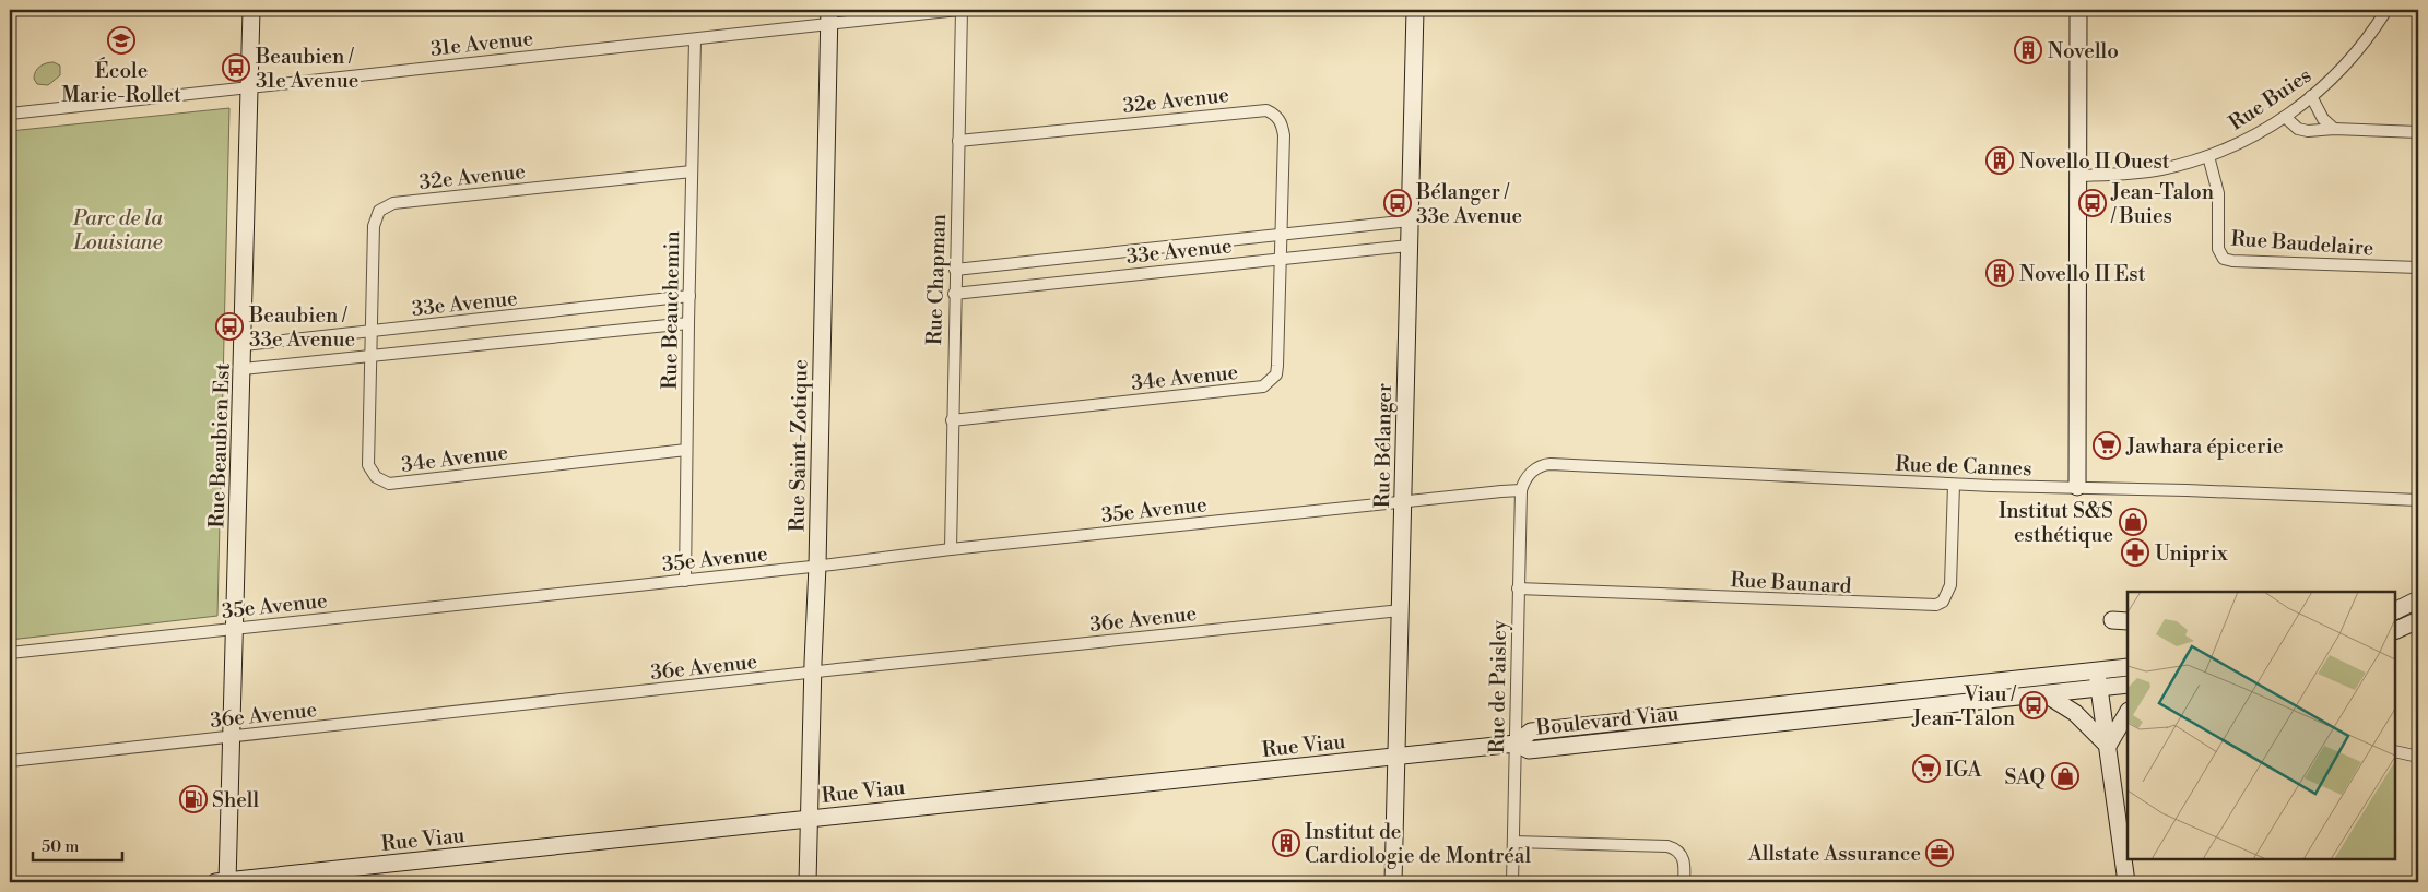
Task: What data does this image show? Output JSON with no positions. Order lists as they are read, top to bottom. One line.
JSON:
{"streets":{"main road":["Rue Beaubien Est","Rue Saint-Zotique","Rue Bélanger","Boulevard Viau","Rue Viau"],"street":["31e Avenue","Rue Buies","32e Avenue","Rue Baudelaire","33e Avenue","Rue Chapman","Rue Beauchemin","34e Avenue","Rue de Cannes","35e Avenue","Rue Baunard","36e Avenue","Rue de Paisley"]},"crossings":[["31e Avenue","Rue Chapman"],["31e Avenue","Rue Beauchemin"],["31e Avenue","Rue Beaubien Est"],["31e Avenue","Rue Saint-Zotique"],["Rue Buies","Rue Baudelaire"],["32e Avenue","33e Avenue"],["32e Avenue","Rue Chapman"],["32e Avenue","Rue Beauchemin"],["32e Avenue","34e Avenue"],["33e Avenue","Rue Chapman"],["33e Avenue","Rue Beauchemin"],["33e Avenue","34e Avenue"],["33e Avenue","Rue Beaubien Est"],["33e Avenue","Rue Bélanger"],["Rue Chapman","34e Avenue"],["Rue Chapman","35e Avenue"],["Rue Beauchemin","34e Avenue"],["Rue Beauchemin","35e Avenue"],["Rue Beaubien Est","35e Avenue"],["Rue Beaubien Est","36e Avenue"],["Rue Beaubien Est","Rue Viau"],["Rue Saint-Zotique","35e Avenue"],["Rue Saint-Zotique","36e Avenue"],["Rue Saint-Zotique","Rue Viau"],["Rue Bélanger","35e Avenue"],["Rue Bélanger","36e Avenue"],["Rue Bélanger","Rue Viau"],["Rue de Cannes","35e Avenue"],["Rue de Cannes","Rue Baunard"],["Rue de Cannes","Rue de Paisley"],["35e Avenue","Rue de Paisley"],["Rue Baunard","Rue de Paisley"],["Rue de Paisley","Boulevard Viau"],["Rue de Paisley","Rue Viau"],["Boulevard Viau","Rue Viau"]],"parks":["Parc de la Louisiane"],"places":{"school or university":["École Marie-Rollet"],"building":["Novello","Novello II Ouest","Novello II Est","Institut de Cardiologie de Montréal"],"bus stop":["Beaubien / 31e Avenue","Bélanger / 33e Avenue","Jean-Talon / Buies","Beaubien / 33e Avenue","Viau / Jean-Talon"],"supermarket":["Jawhara épicerie","IGA"],"shop":["Institut S&S esthétique","SAQ"],"pharmacy":["Uniprix"],"fuel station":["Shell"],"office":["Allstate Assurance"]},"scale_bar":"50 m"}
